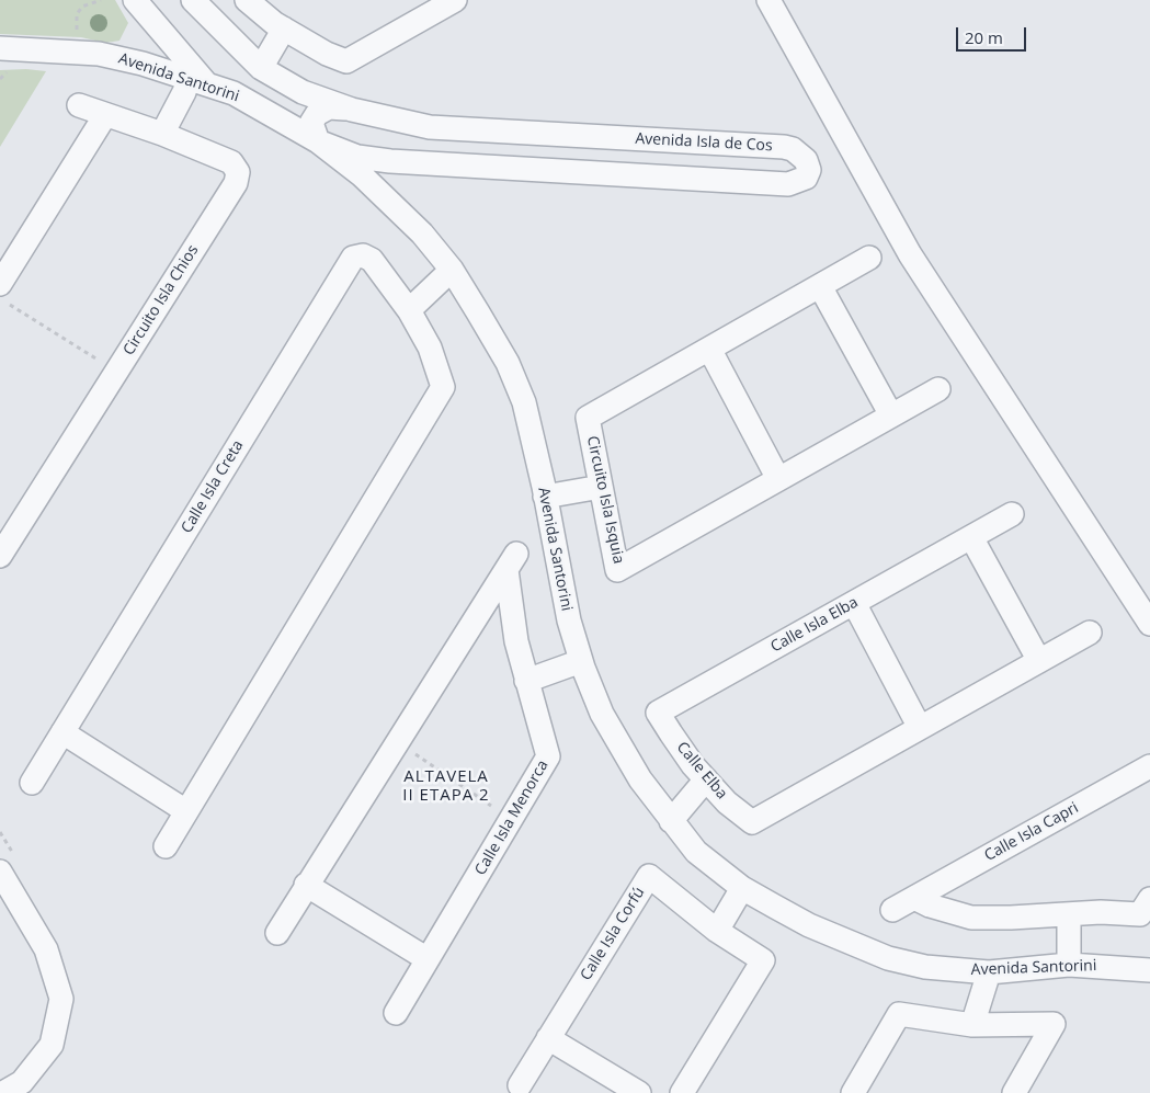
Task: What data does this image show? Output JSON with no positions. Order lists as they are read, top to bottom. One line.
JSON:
{"streets":{"street":["Avenida Santorini","Avenida Isla de Cos","Circuito Isla Chios","Calle Isla Creta","Circuito Isla Isquia","Calle Isla Elba","Calle Elba","Calle Isla Menorca","Calle Isla Capri","Calle Isla Corfú"]},"crossings":[["Avenida Santorini","Avenida Isla de Cos"],["Calle Isla Elba","Calle Elba"]],"districts":["ALTAVELA II ETAPA 2"],"scale_bar":"20 m"}
